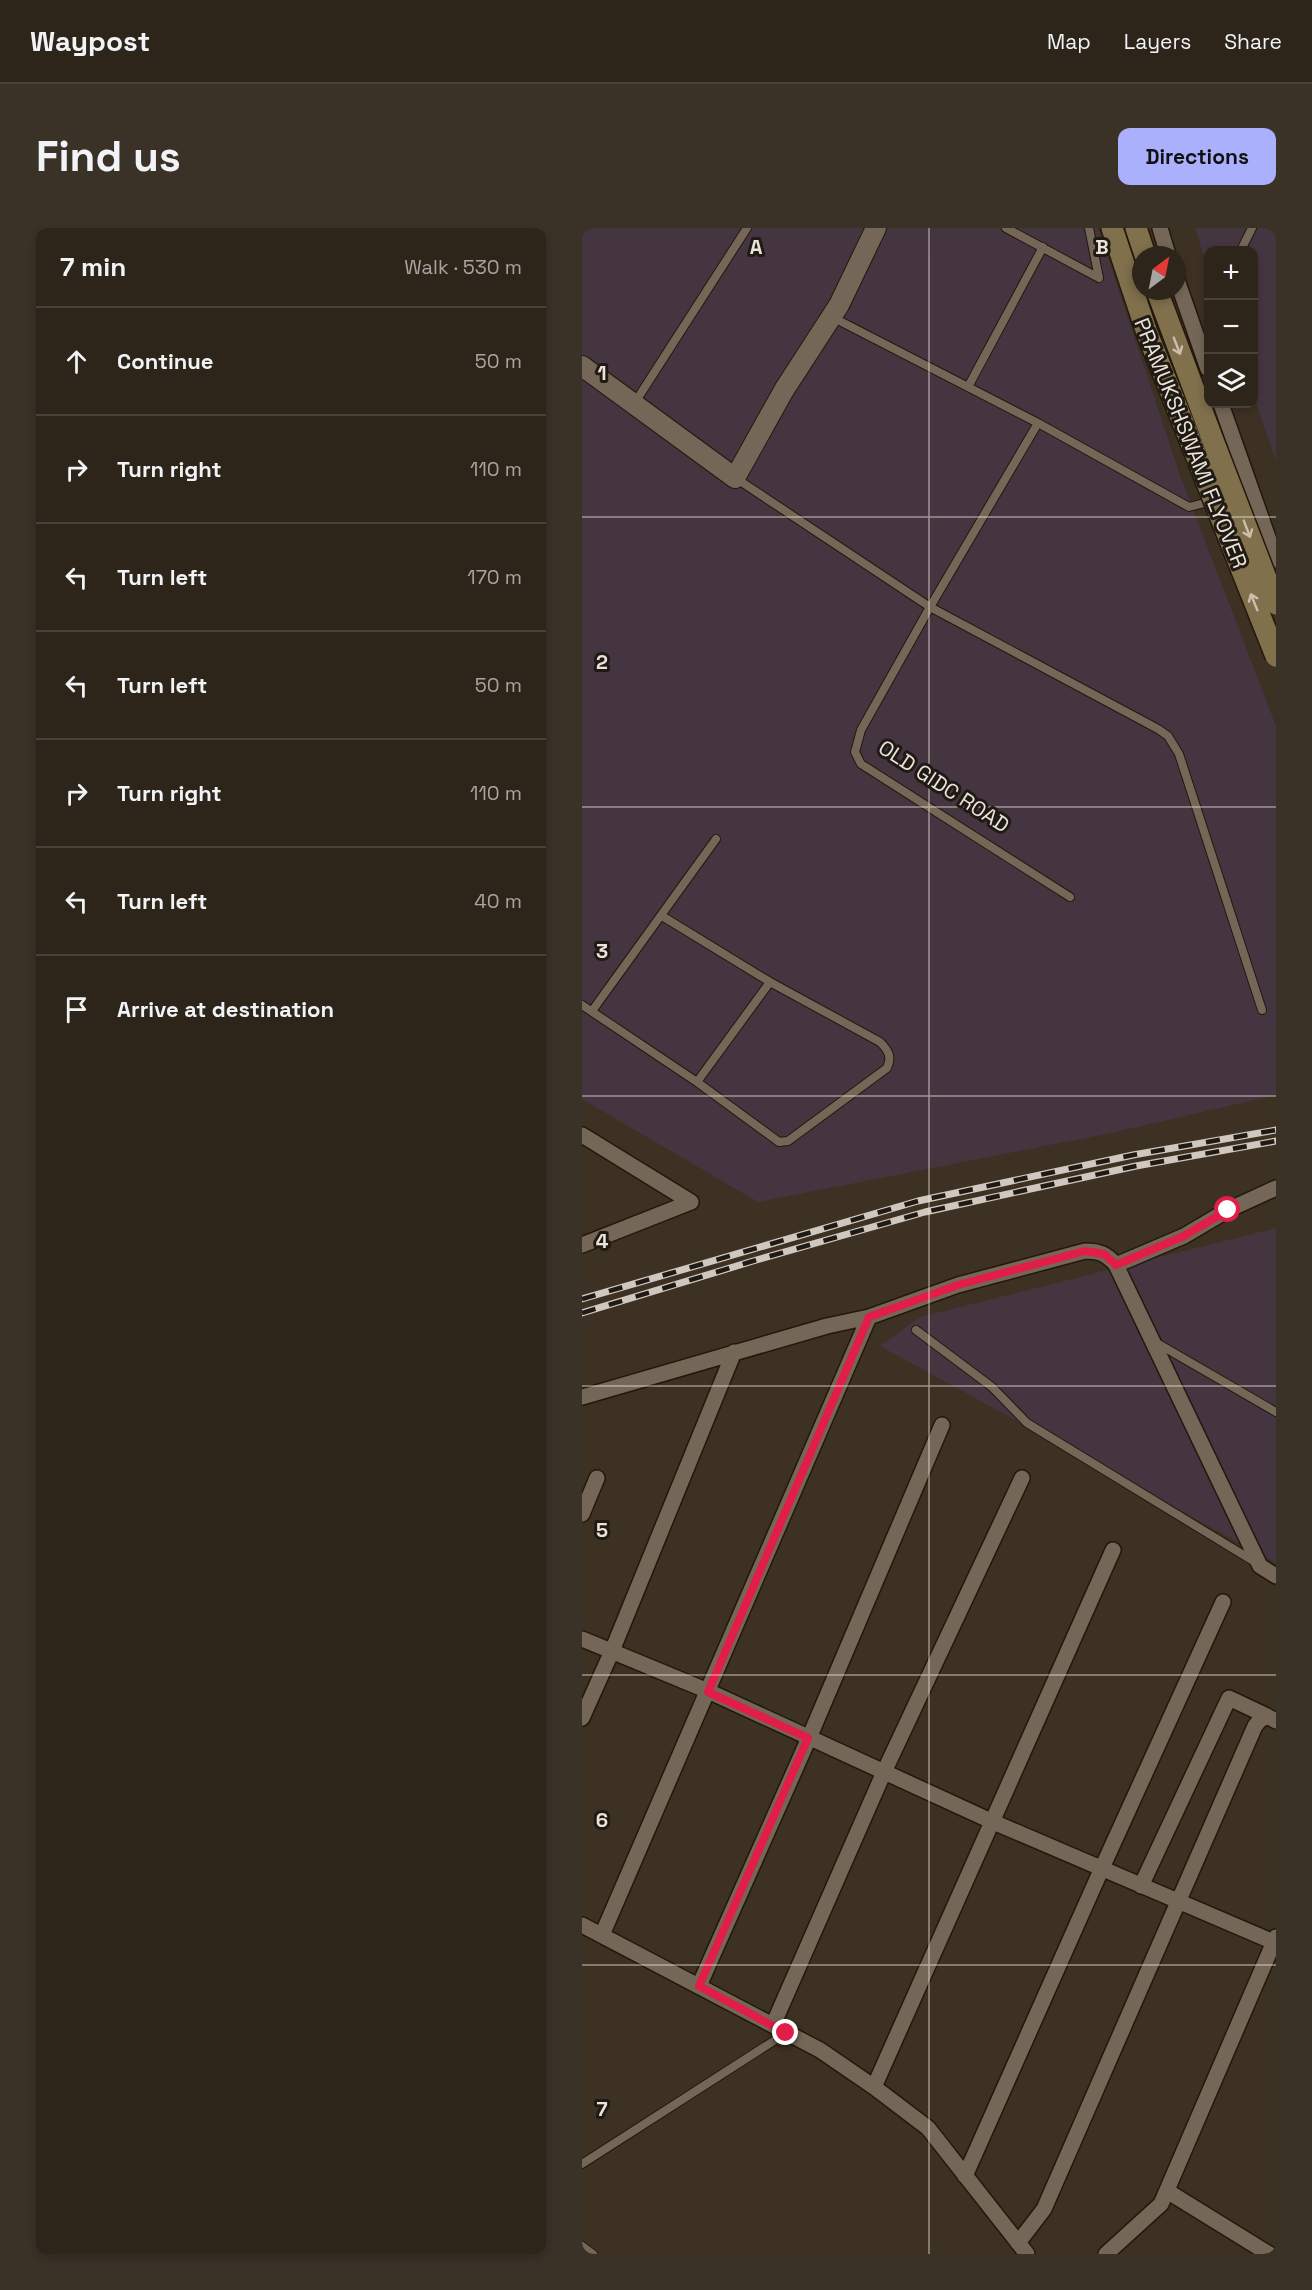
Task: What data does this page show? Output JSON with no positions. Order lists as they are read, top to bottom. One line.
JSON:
{"streets":{"main road":["PRAMUKSHSWAMI FLYOVER"],"lane":["OLD GIDC ROAD"]},"north":"top right","page":{"header":"Waypost","nav":["Map","Layers","Share"],"buttons":"Directions","title":"Find us","heading":["7 min","Walk · 530 m"],"map_buttons":["+","−"],"list":[["Continue","50 m"],["Turn right","110 m"],["Turn left","170 m"],["Turn left","50 m"],["Turn right","110 m"],["Turn left","40 m"],"Arrive at destination"]},"grid":{"columns":["A","B"],"rows":["1","2","3","4","5","6","7"]}}
